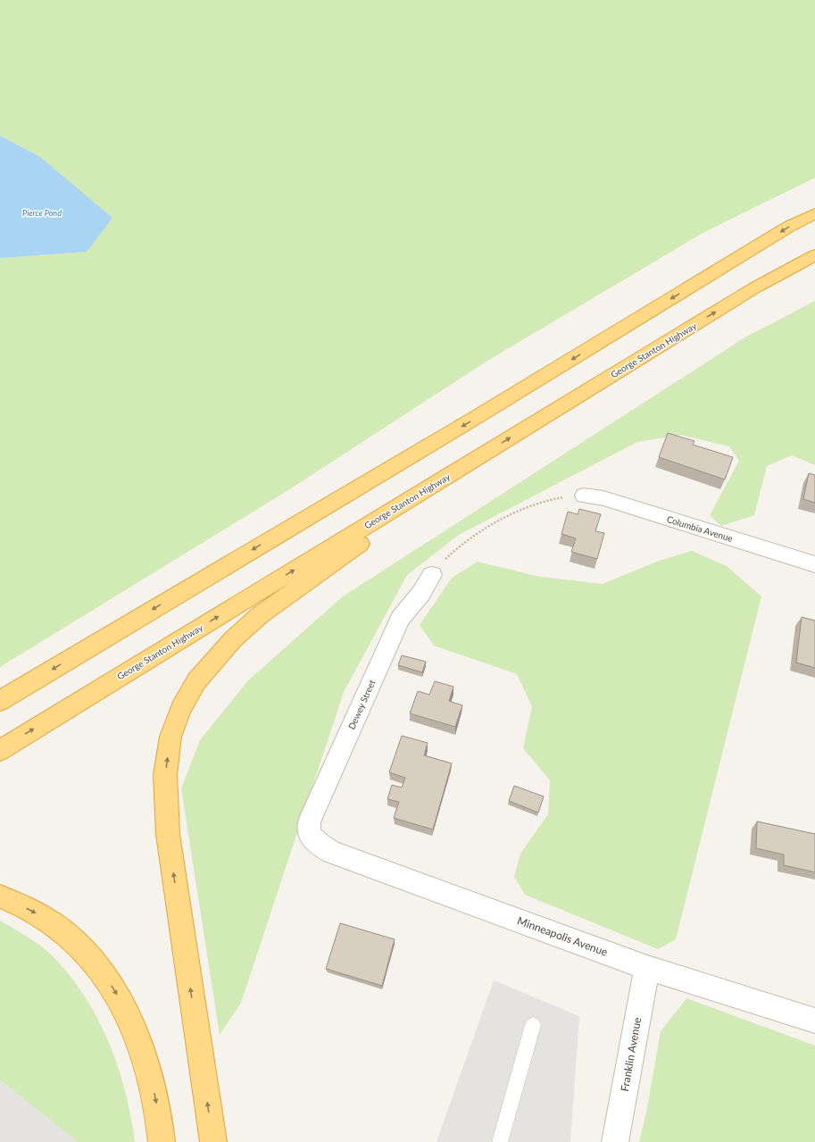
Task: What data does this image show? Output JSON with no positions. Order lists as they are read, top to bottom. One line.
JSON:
{"streets":{"highway":["George Stanton Highway"],"street":["Columbia Avenue","Dewey Street","Minneapolis Avenue","Franklin Avenue"]},"crossings":[["Dewey Street","Minneapolis Avenue"],["Minneapolis Avenue","Franklin Avenue"]],"water":["Pierce Pond"]}
